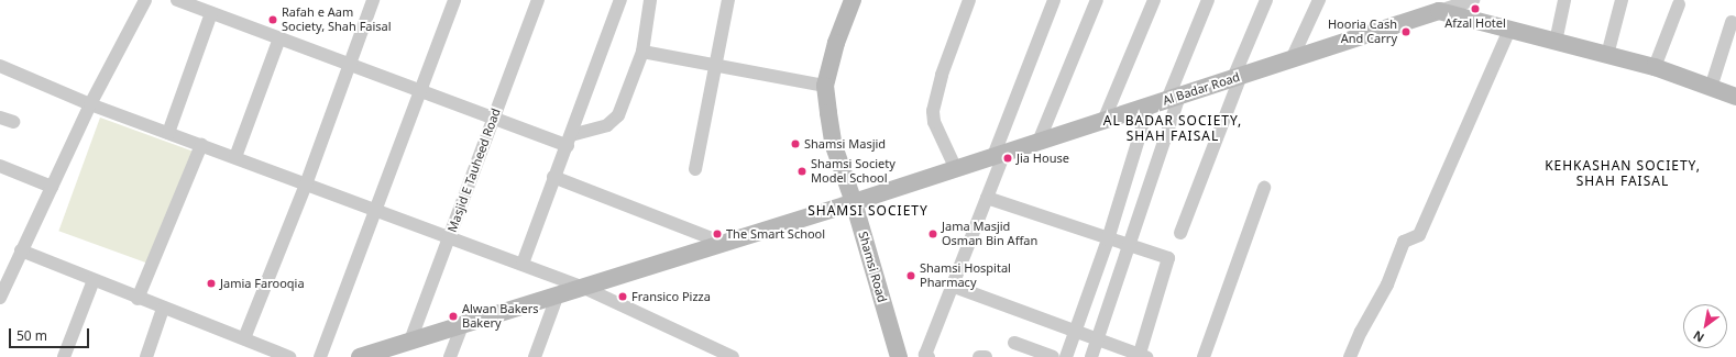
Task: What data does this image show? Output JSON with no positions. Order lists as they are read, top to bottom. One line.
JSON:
{"streets":{"street":["Al Badar Road","Masjid E Tauheed Road","Shamsi Road"]},"crossings":[["Al Badar Road","Masjid E Tauheed Road"],["Al Badar Road","Shamsi Road"]],"districts":["AL BADAR SOCIETY, SHAH FAISAL","KEHKASHAN SOCIETY, SHAH FAISAL","SHAMSI SOCIETY"],"places":["Afzal Hotel","Rafah e Aam Society, Shah Faisal","Hooria Cash And Carry","Shamsi Masjid","Jia House","Shamsi Society Model School","The Smart School","Jama Masjid Osman Bin Affan","Shamsi Hospital Pharmacy","Jamia Farooqia","Fransico Pizza","Alwan Bakers Bakery"],"scale_bar":"50 m","north":"bottom left"}
